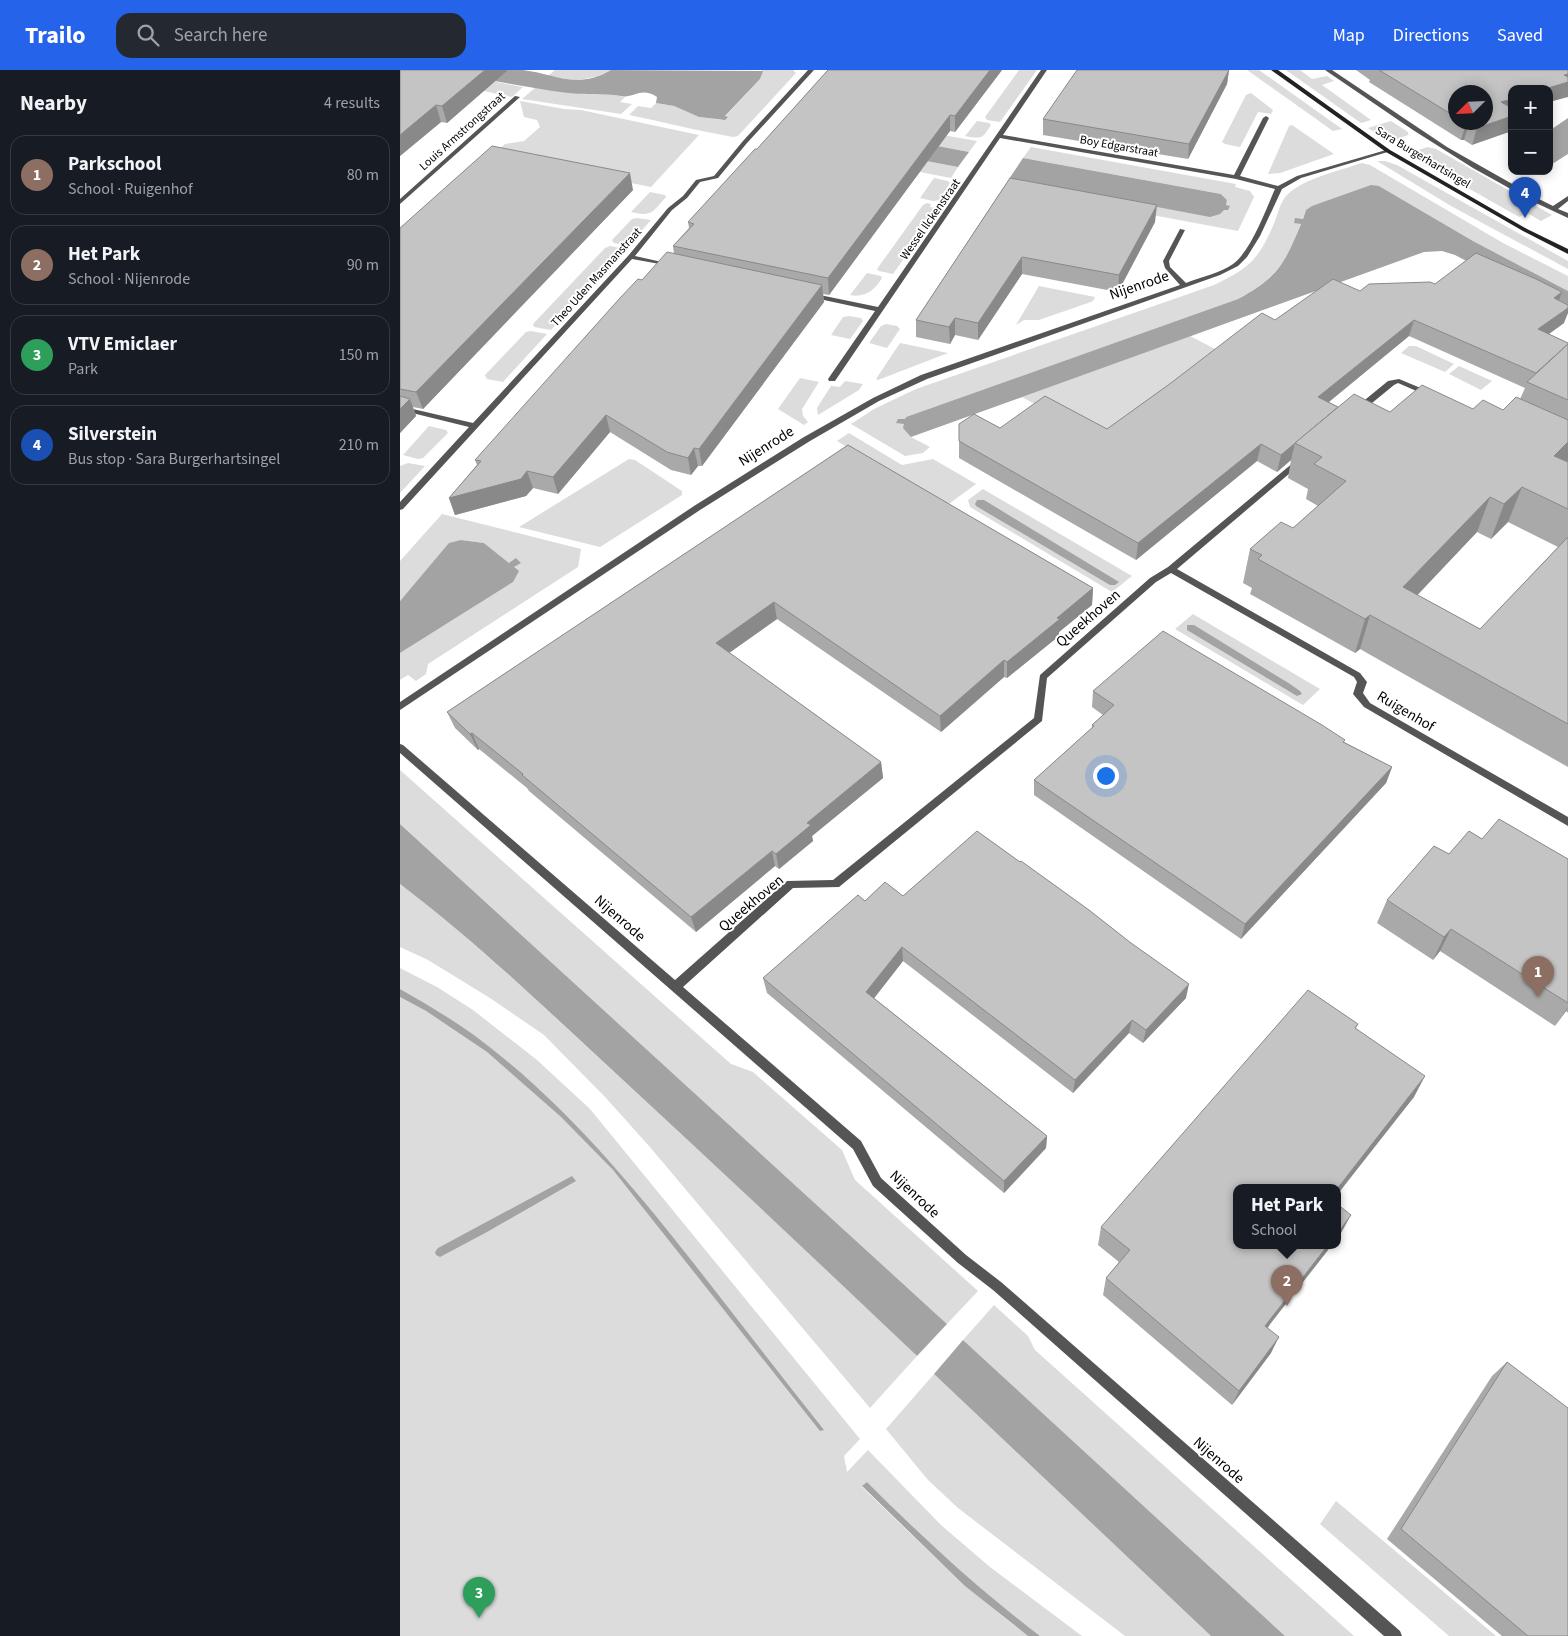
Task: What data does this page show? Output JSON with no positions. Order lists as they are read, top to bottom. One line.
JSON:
{"streets":{"street":["Louis Armstrongstraat","Boy Edgarstraat","Sara Burgerhartsingel","Wessel Ilckenstraat","Theo Uden Masmanstraat","Nijenrode","Queekhoven","Ruigenhof"]},"crossings":[["Boy Edgarstraat","Wessel Ilckenstraat"],["Boy Edgarstraat","Nijenrode"],["Nijenrode","Queekhoven"],["Queekhoven","Ruigenhof"]],"north":"bottom left","page":{"header":"Trailo","search":"Search here","nav":["Map","Directions","Saved"],"heading":["Nearby","4 results"],"map_buttons":["+","−"],"list":[{"mark":"1","name":"Parkschool","note":"School · Ruigenhof","value":"80 m"},{"mark":"2","name":"Het Park","note":"School · Nijenrode","value":"90 m"},{"mark":"3","name":"VTV Emiclaer","note":"Park","value":"150 m"},{"mark":"4","name":"Silverstein","note":"Bus stop · Sara Burgerhartsingel","value":"210 m"}],"pins":["4","1","2","3"],"popup":["Het Park","School"]}}
